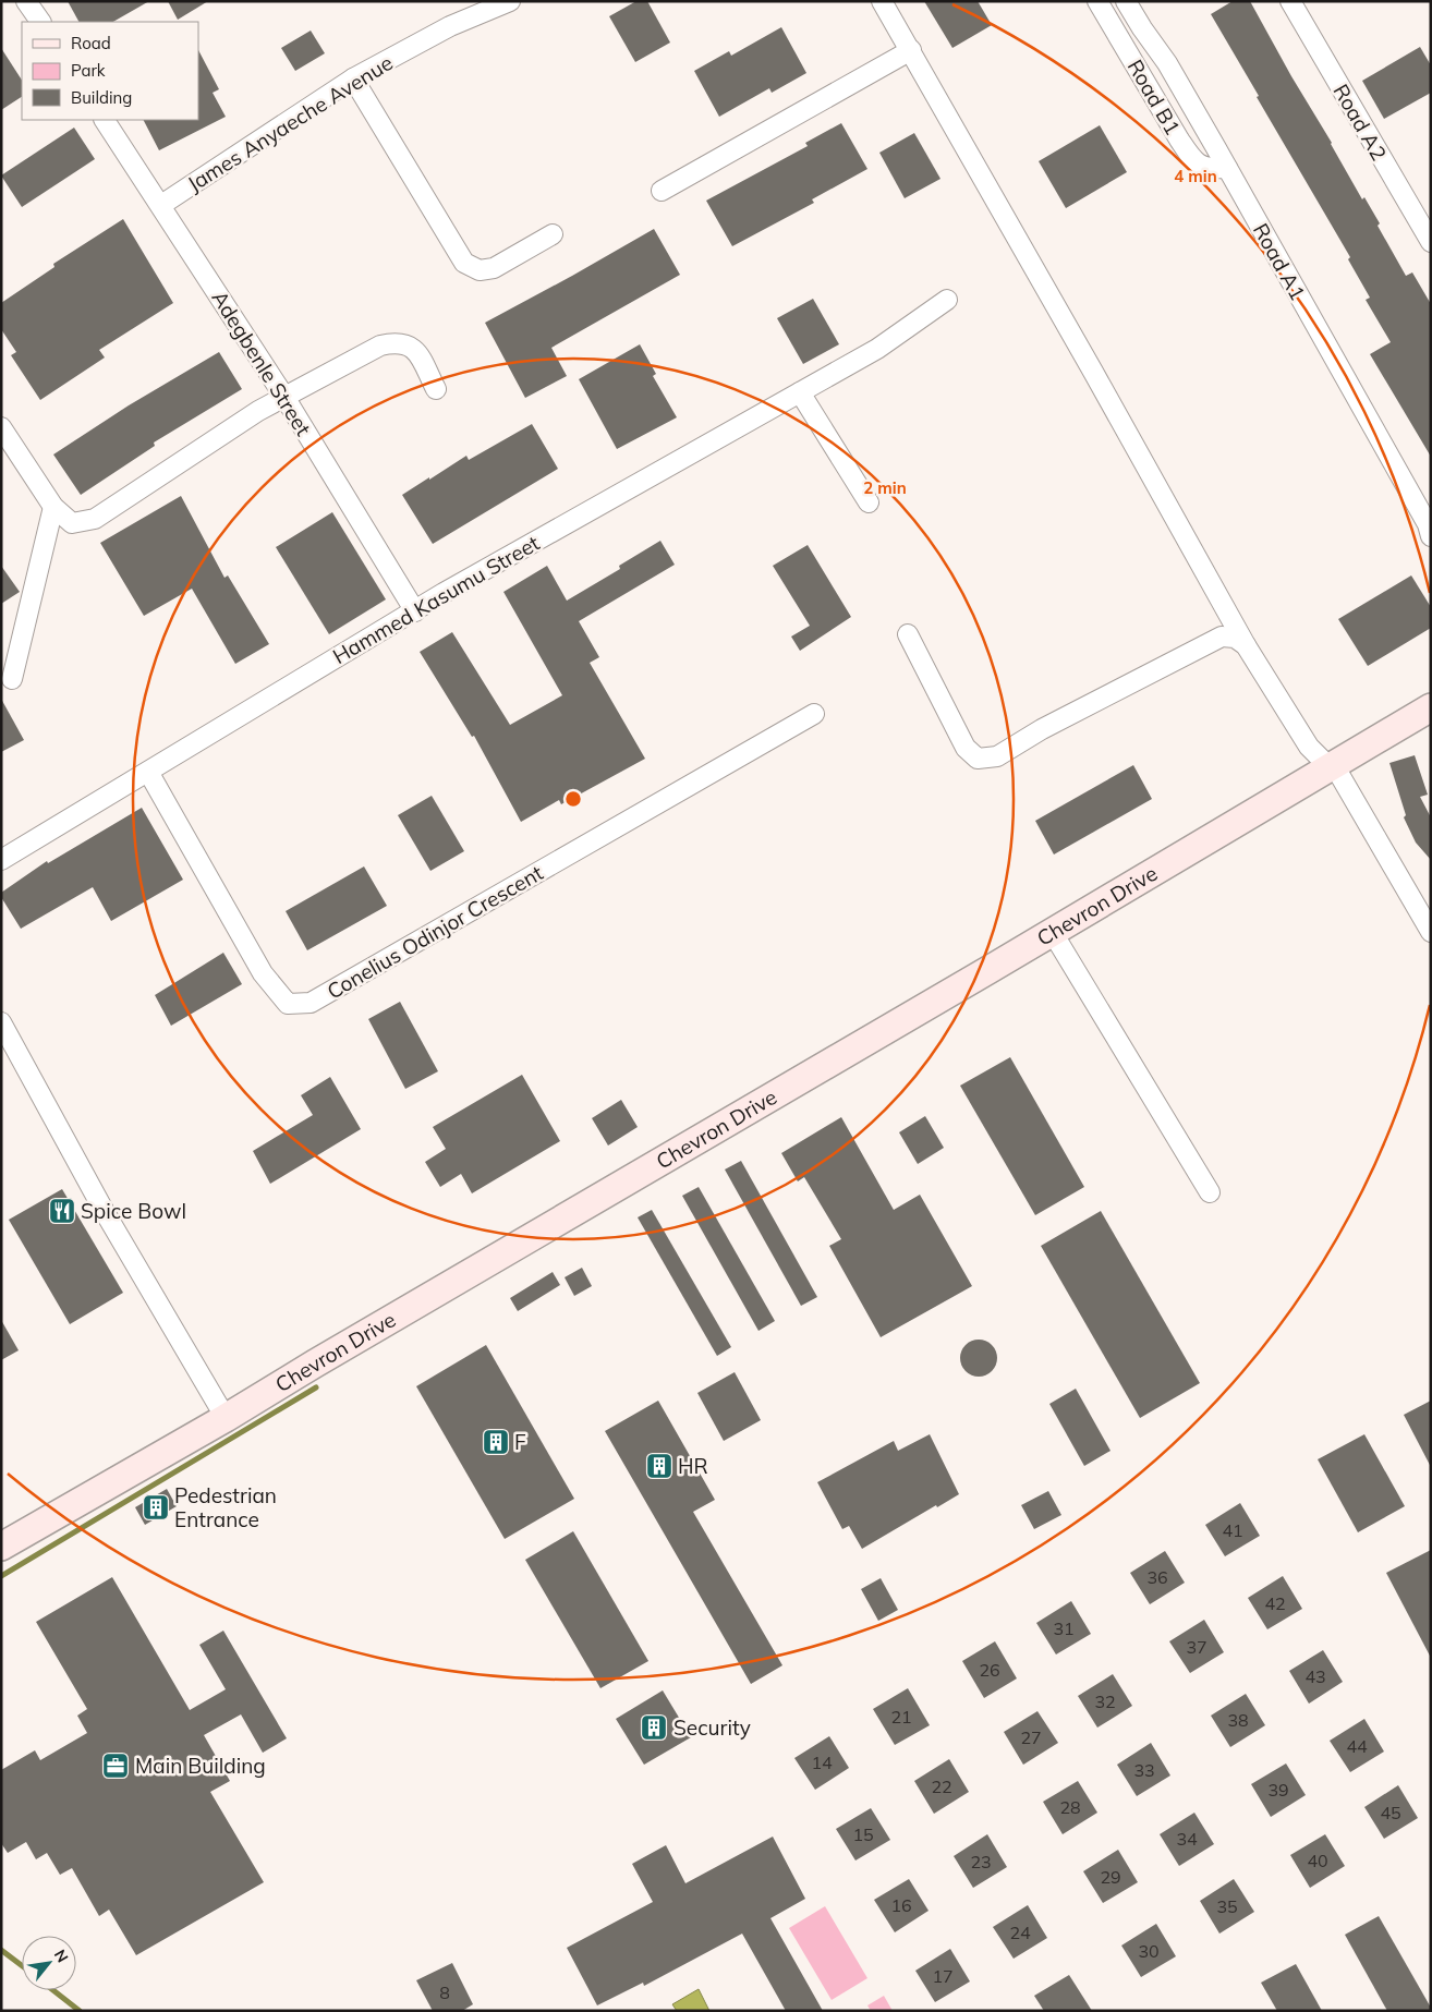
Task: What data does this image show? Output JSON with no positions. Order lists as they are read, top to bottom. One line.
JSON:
{"streets":{"main road":["Chevron Drive"],"street":["Road B1","Road A2","James Anyaeche Avenue","Road A1","Adegbenle Street","Hammed Kasumu Street","Conelius Odinjor Crescent"]},"crossings":[["Road B1","Road A1"],["James Anyaeche Avenue","Adegbenle Street"],["Adegbenle Street","Hammed Kasumu Street"],["Hammed Kasumu Street","Conelius Odinjor Crescent"]],"places":{"restaurant":["Spice Bowl"],"building":["F","HR","Pedestrian Entrance","Security"],"office":["Main Building"]},"house_numbers":["41","36","42","31","37","26","43","32","21","38","27","44","14","33","22","39","28","45","15","34","40","23","29","16","35","24","30","17","8"],"legend":["Road","Park","Building"],"north":"top right","rings":["4 min","2 min"]}
